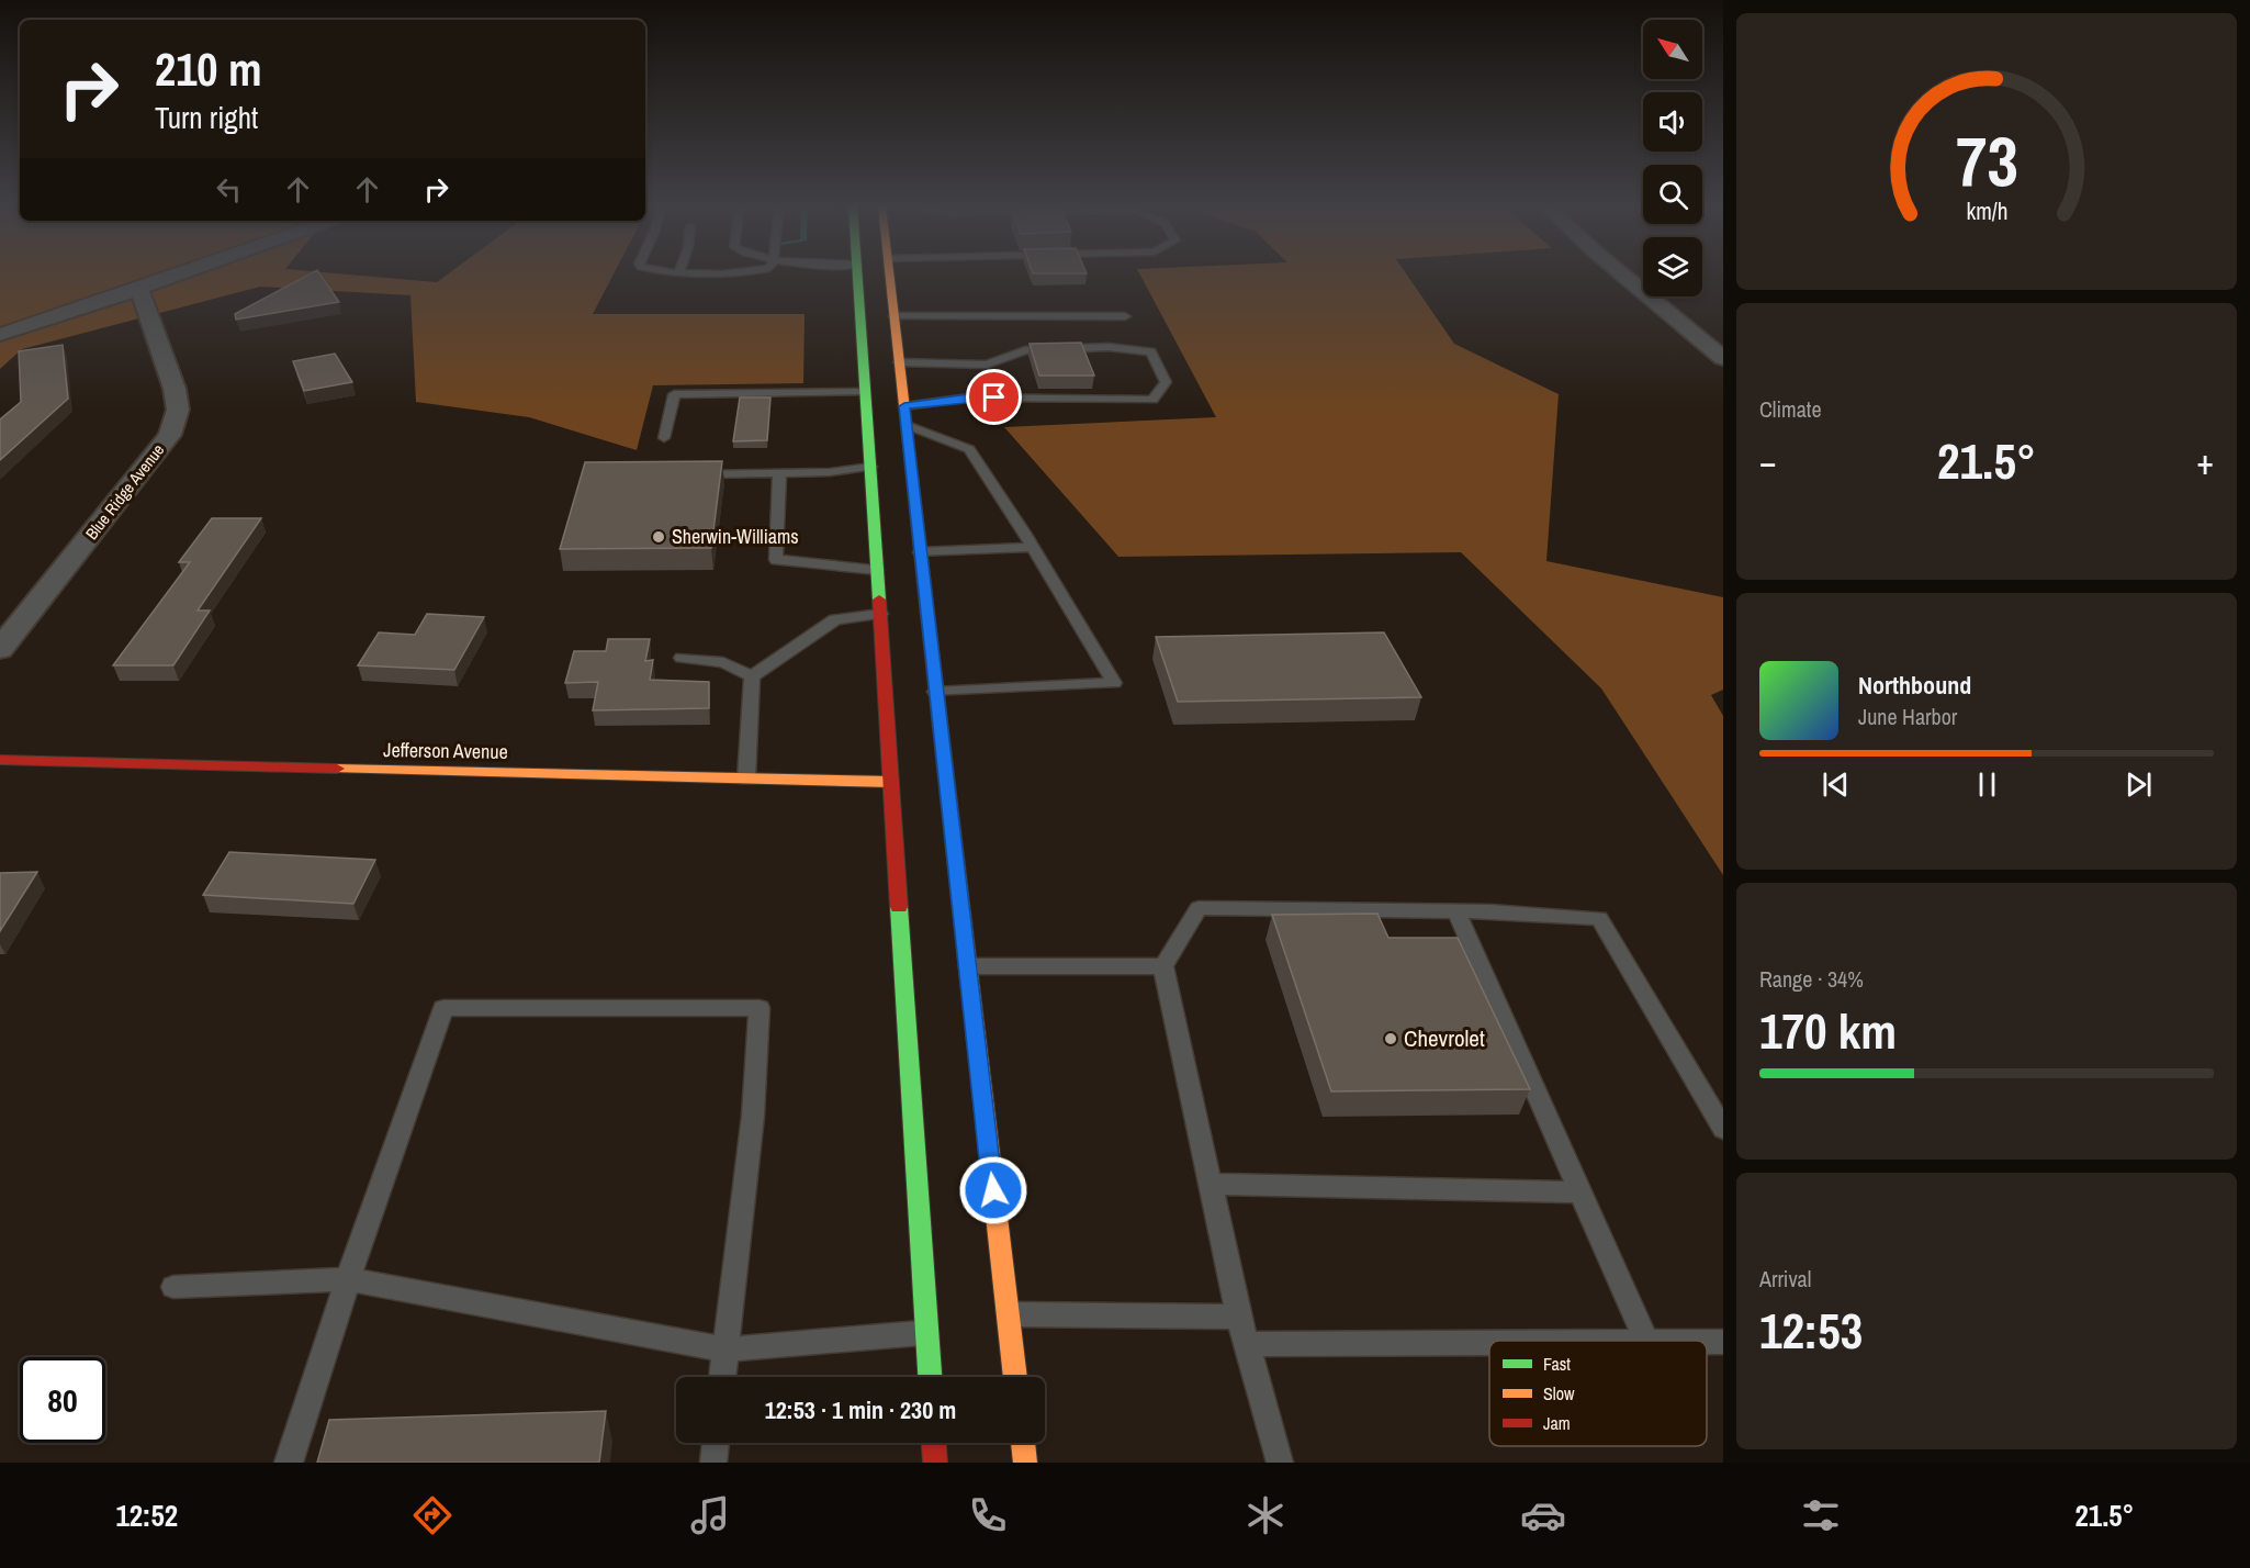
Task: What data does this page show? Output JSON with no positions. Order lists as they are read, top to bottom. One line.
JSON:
{"streets":{"main road":["Jefferson Avenue"],"street":["Blue Ridge Avenue"]},"places":["Sherwin-Williams","Chevrolet"],"legend":["Fast","Slow","Jam"],"north":"top left","page":{"turn":["210 m","Turn right"],"tile":["Climate",["Range · 34%","170 km"],["Arrival","12:53"]],"heat":["−","21.5°","+"],"song":["Northbound","June Harbor"],"limit":"80","trip":"12:53 · 1 min · 230 m","tabs":["12:52","21.5°"],"gauge":["73","km/h"]}}
